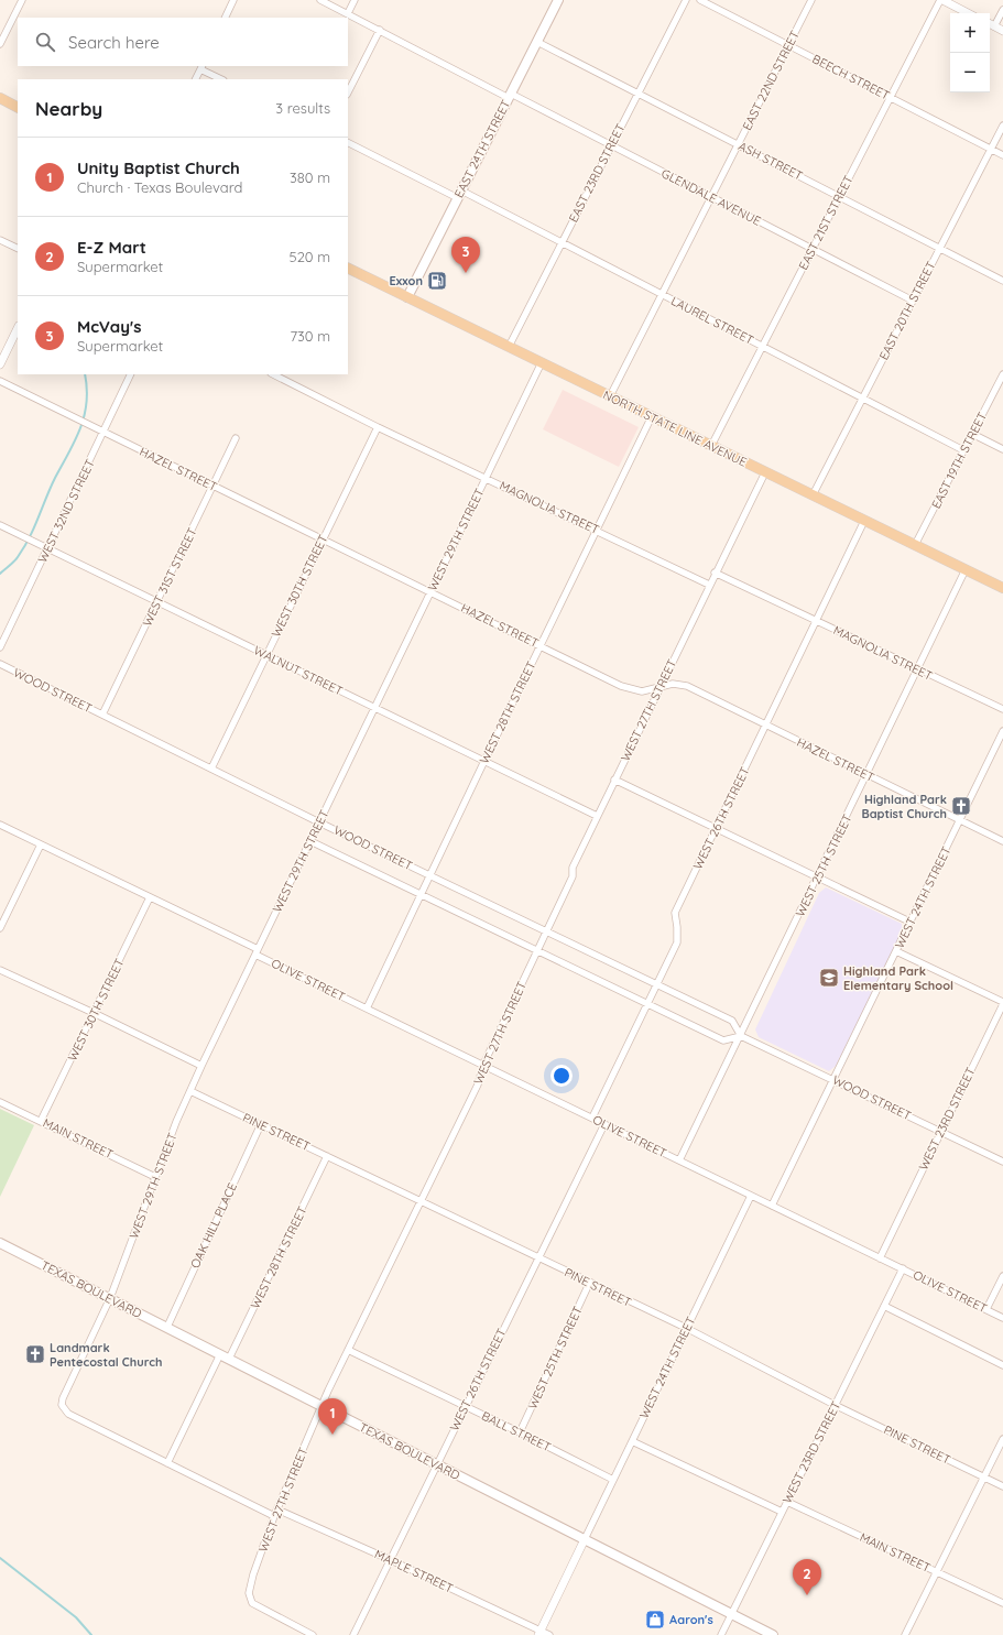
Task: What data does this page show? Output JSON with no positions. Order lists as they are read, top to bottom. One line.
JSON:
{"streets":{"main road":["EAST 24TH STREET","NORTH STATE LINE AVENUE","TEXAS BOULEVARD"],"street":["BEECH STREET","EAST 22ND STREET","ASH STREET","EAST 23RD STREET","GLENDALE AVENUE","EAST 21ST STREET","EAST 20TH STREET","LAUREL STREET","EAST 19TH STREET","HAZEL STREET","MAGNOLIA STREET","WEST 32ND STREET","WEST 29TH STREET","WEST 31ST STREET","WEST 30TH STREET","WALNUT STREET","WOOD STREET","WEST 27TH STREET","WEST 28TH STREET","WEST 26TH STREET","WEST 25TH STREET","WEST 24TH STREET","OLIVE STREET","WEST 23RD STREET","PINE STREET","MAIN STREET","OAK HILL PLACE","BALL STREET","MAPLE STREET"]},"crossings":[["BEECH STREET","EAST 22ND STREET"],["BEECH STREET","EAST 21ST STREET"],["BEECH STREET","EAST 20TH STREET"],["EAST 22ND STREET","ASH STREET"],["EAST 22ND STREET","GLENDALE AVENUE"],["EAST 22ND STREET","LAUREL STREET"],["EAST 22ND STREET","NORTH STATE LINE AVENUE"],["EAST 24TH STREET","ASH STREET"],["EAST 24TH STREET","GLENDALE AVENUE"],["EAST 24TH STREET","LAUREL STREET"],["EAST 24TH STREET","NORTH STATE LINE AVENUE"],["ASH STREET","EAST 23RD STREET"],["ASH STREET","EAST 21ST STREET"],["ASH STREET","EAST 20TH STREET"],["EAST 23RD STREET","GLENDALE AVENUE"],["EAST 23RD STREET","LAUREL STREET"],["EAST 23RD STREET","NORTH STATE LINE AVENUE"],["GLENDALE AVENUE","EAST 21ST STREET"],["GLENDALE AVENUE","EAST 20TH STREET"],["EAST 21ST STREET","LAUREL STREET"],["EAST 21ST STREET","NORTH STATE LINE AVENUE"],["EAST 20TH STREET","LAUREL STREET"],["EAST 20TH STREET","NORTH STATE LINE AVENUE"],["LAUREL STREET","EAST 19TH STREET"],["NORTH STATE LINE AVENUE","EAST 19TH STREET"],["NORTH STATE LINE AVENUE","WEST 29TH STREET"],["NORTH STATE LINE AVENUE","WEST 27TH STREET"],["NORTH STATE LINE AVENUE","WEST 28TH STREET"],["NORTH STATE LINE AVENUE","WEST 26TH STREET"],["NORTH STATE LINE AVENUE","WEST 25TH STREET"],["HAZEL STREET","WEST 32ND STREET"],["HAZEL STREET","WEST 29TH STREET"],["HAZEL STREET","WEST 31ST STREET"],["HAZEL STREET","WEST 30TH STREET"],["HAZEL STREET","WEST 27TH STREET"],["HAZEL STREET","WEST 28TH STREET"],["HAZEL STREET","WEST 26TH STREET"],["HAZEL STREET","WEST 25TH STREET"],["HAZEL STREET","WEST 24TH STREET"],["MAGNOLIA STREET","WEST 29TH STREET"],["MAGNOLIA STREET","WEST 30TH STREET"],["MAGNOLIA STREET","WEST 27TH STREET"],["MAGNOLIA STREET","WEST 28TH STREET"],["MAGNOLIA STREET","WEST 26TH STREET"],["MAGNOLIA STREET","WEST 25TH STREET"],["WEST 32ND STREET","WALNUT STREET"],["WEST 29TH STREET","WALNUT STREET"],["WEST 29TH STREET","WOOD STREET"],["WEST 29TH STREET","OLIVE STREET"],["WEST 29TH STREET","PINE STREET"],["WEST 29TH STREET","MAIN STREET"],["WEST 29TH STREET","TEXAS BOULEVARD"],["WEST 31ST STREET","WALNUT STREET"],["WEST 31ST STREET","WOOD STREET"],["WEST 30TH STREET","WALNUT STREET"],["WEST 30TH STREET","WOOD STREET"],["WEST 30TH STREET","OLIVE STREET"],["WEST 30TH STREET","MAIN STREET"],["WALNUT STREET","WEST 27TH STREET"],["WALNUT STREET","WEST 28TH STREET"],["WOOD STREET","WEST 27TH STREET"],["WOOD STREET","WEST 28TH STREET"],["WOOD STREET","WEST 26TH STREET"],["WOOD STREET","WEST 25TH STREET"],["WOOD STREET","WEST 24TH STREET"],["WOOD STREET","WEST 23RD STREET"],["WEST 27TH STREET","OLIVE STREET"],["WEST 27TH STREET","PINE STREET"],["WEST 27TH STREET","TEXAS BOULEVARD"],["WEST 27TH STREET","BALL STREET"],["WEST 27TH STREET","MAPLE STREET"],["WEST 28TH STREET","OLIVE STREET"],["WEST 28TH STREET","PINE STREET"],["WEST 28TH STREET","TEXAS BOULEVARD"],["WEST 26TH STREET","OLIVE STREET"],["WEST 26TH STREET","PINE STREET"],["WEST 26TH STREET","TEXAS BOULEVARD"],["WEST 26TH STREET","BALL STREET"],["WEST 26TH STREET","MAPLE STREET"],["WEST 25TH STREET","OLIVE STREET"],["WEST 25TH STREET","PINE STREET"],["WEST 25TH STREET","BALL STREET"],["WEST 24TH STREET","OLIVE STREET"],["WEST 24TH STREET","PINE STREET"],["WEST 24TH STREET","TEXAS BOULEVARD"],["WEST 24TH STREET","BALL STREET"],["OLIVE STREET","WEST 23RD STREET"],["WEST 23RD STREET","PINE STREET"],["WEST 23RD STREET","MAIN STREET"],["WEST 23RD STREET","TEXAS BOULEVARD"],["PINE STREET","OAK HILL PLACE"],["OAK HILL PLACE","TEXAS BOULEVARD"]],"places":{"fuel station":["Exxon"],"church":["Highland Park Baptist Church","Landmark Pentecostal Church"],"school or university":["Highland Park Elementary School"],"shop":["Aaron's"]},"page":{"map_buttons":["+","−"],"search":"Search here","heading":["Nearby","3 results"],"list":[{"mark":"1","name":"Unity Baptist Church","note":"Church · Texas Boulevard","value":"380 m"},{"mark":"2","name":"E-Z Mart","note":"Supermarket","value":"520 m"},{"mark":"3","name":"McVay's","note":"Supermarket","value":"730 m"}],"pins":["3","1","2"]}}
